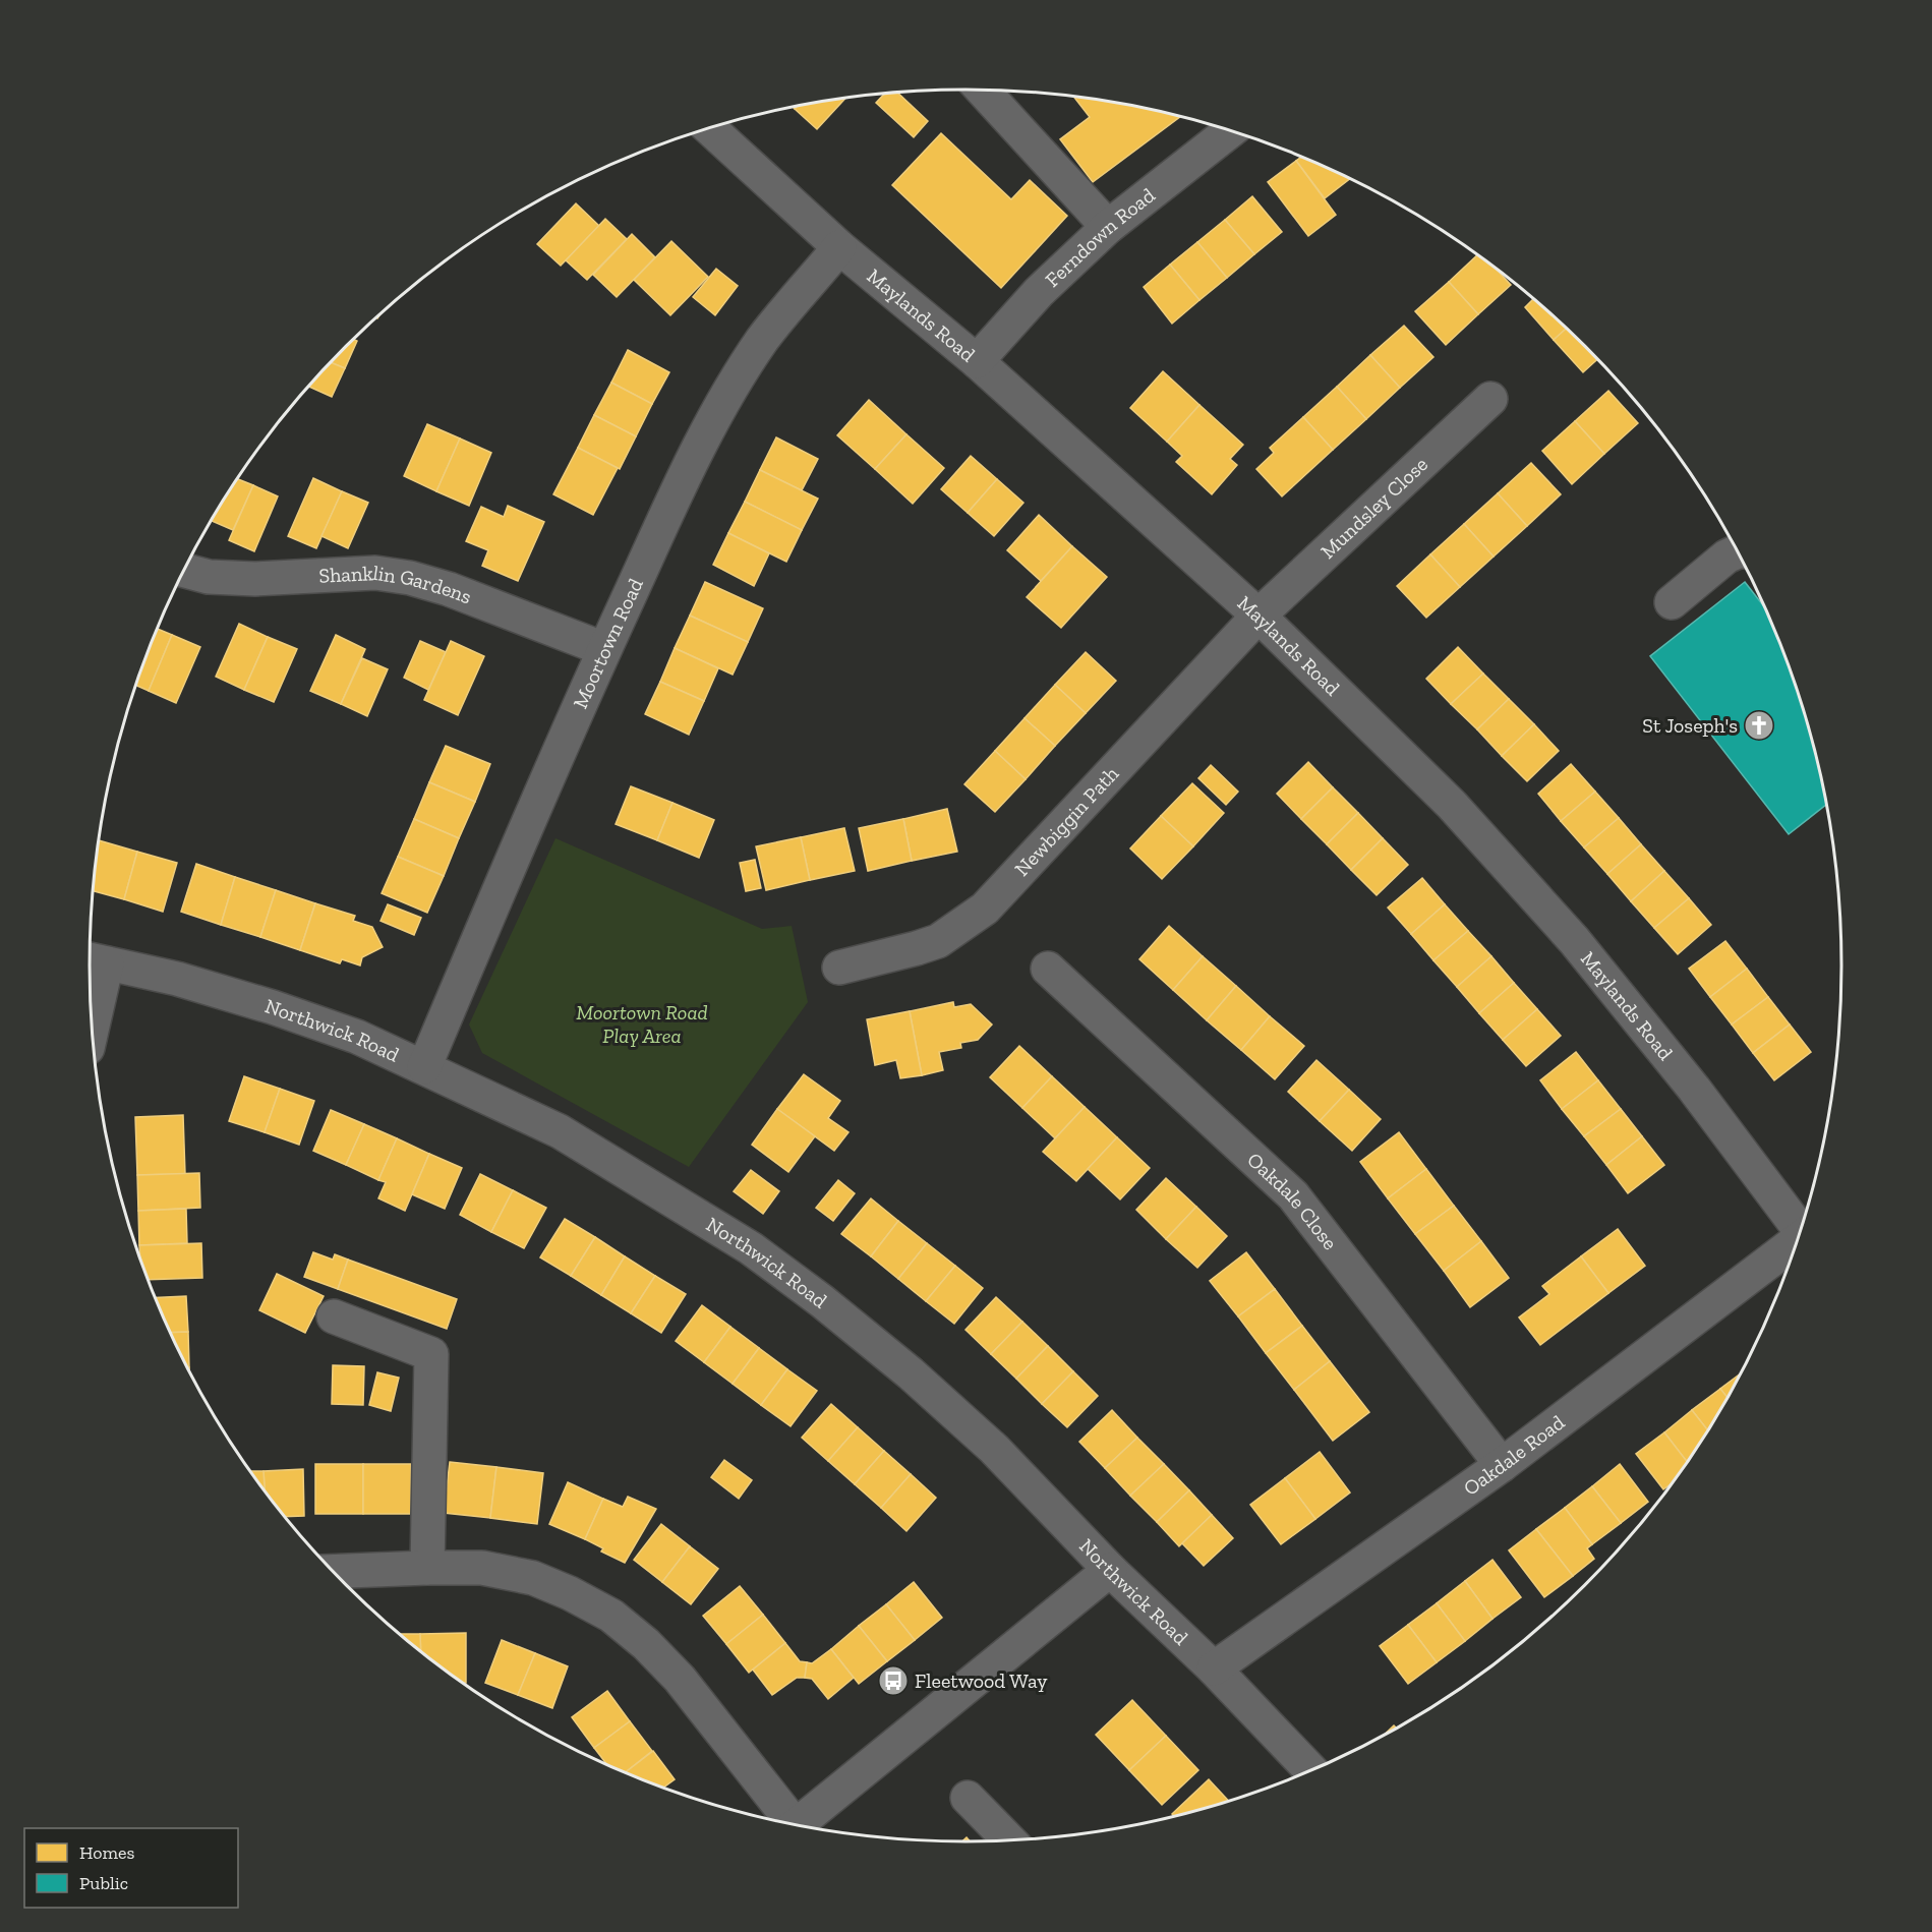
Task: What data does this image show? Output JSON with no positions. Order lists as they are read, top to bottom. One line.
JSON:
{"streets":{"street":["Ferndown Road","Maylands Road","Mundsley Close","Shanklin Gardens","Moortown Road","Newbiggin Path","Northwick Road","Oakdale Close","Oakdale Road"]},"crossings":[["Ferndown Road","Maylands Road"],["Maylands Road","Mundsley Close"],["Maylands Road","Moortown Road"],["Maylands Road","Newbiggin Path"],["Mundsley Close","Newbiggin Path"],["Shanklin Gardens","Moortown Road"],["Moortown Road","Northwick Road"],["Northwick Road","Oakdale Road"],["Oakdale Close","Oakdale Road"]],"parks":["Moortown Road Play Area"],"places":{"church":["St Joseph's"],"bus stop":["Fleetwood Way"]},"legend":["Homes","Public"]}
